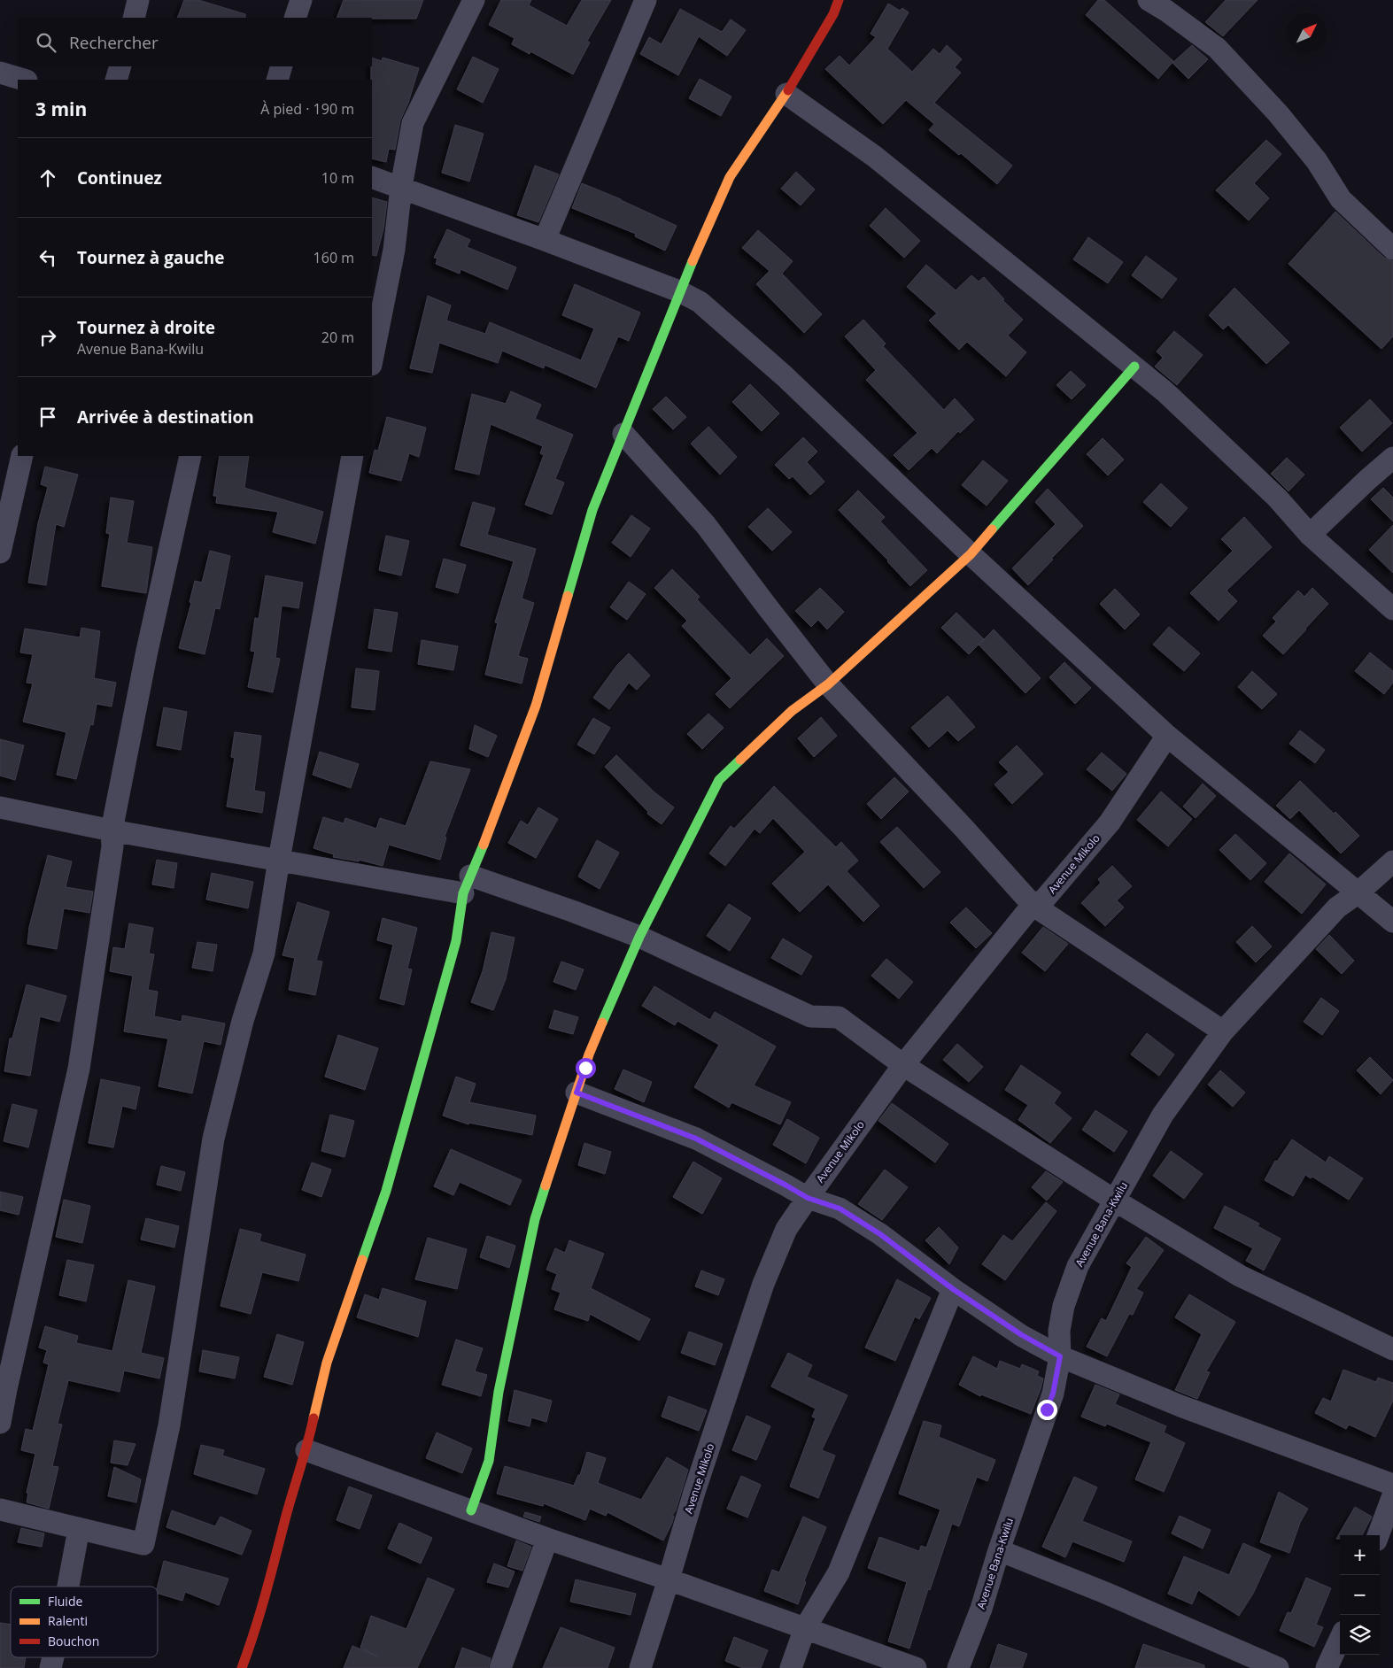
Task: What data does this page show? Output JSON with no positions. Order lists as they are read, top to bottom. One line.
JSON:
{"streets":{"street":["Avenue Mikolo","Avenue Bana-Kwilu"]},"legend":["Fluide","Ralenti","Bouchon"],"north":"top right","page":{"search":"Rechercher","heading":["3 min","À pied · 190 m"],"list":[["Continuez","10 m"],["Tournez à gauche","160 m"],["Tournez à droite","Avenue Bana-Kwilu","20 m"],"Arrivée à destination"],"map_buttons":["+","−"]}}
